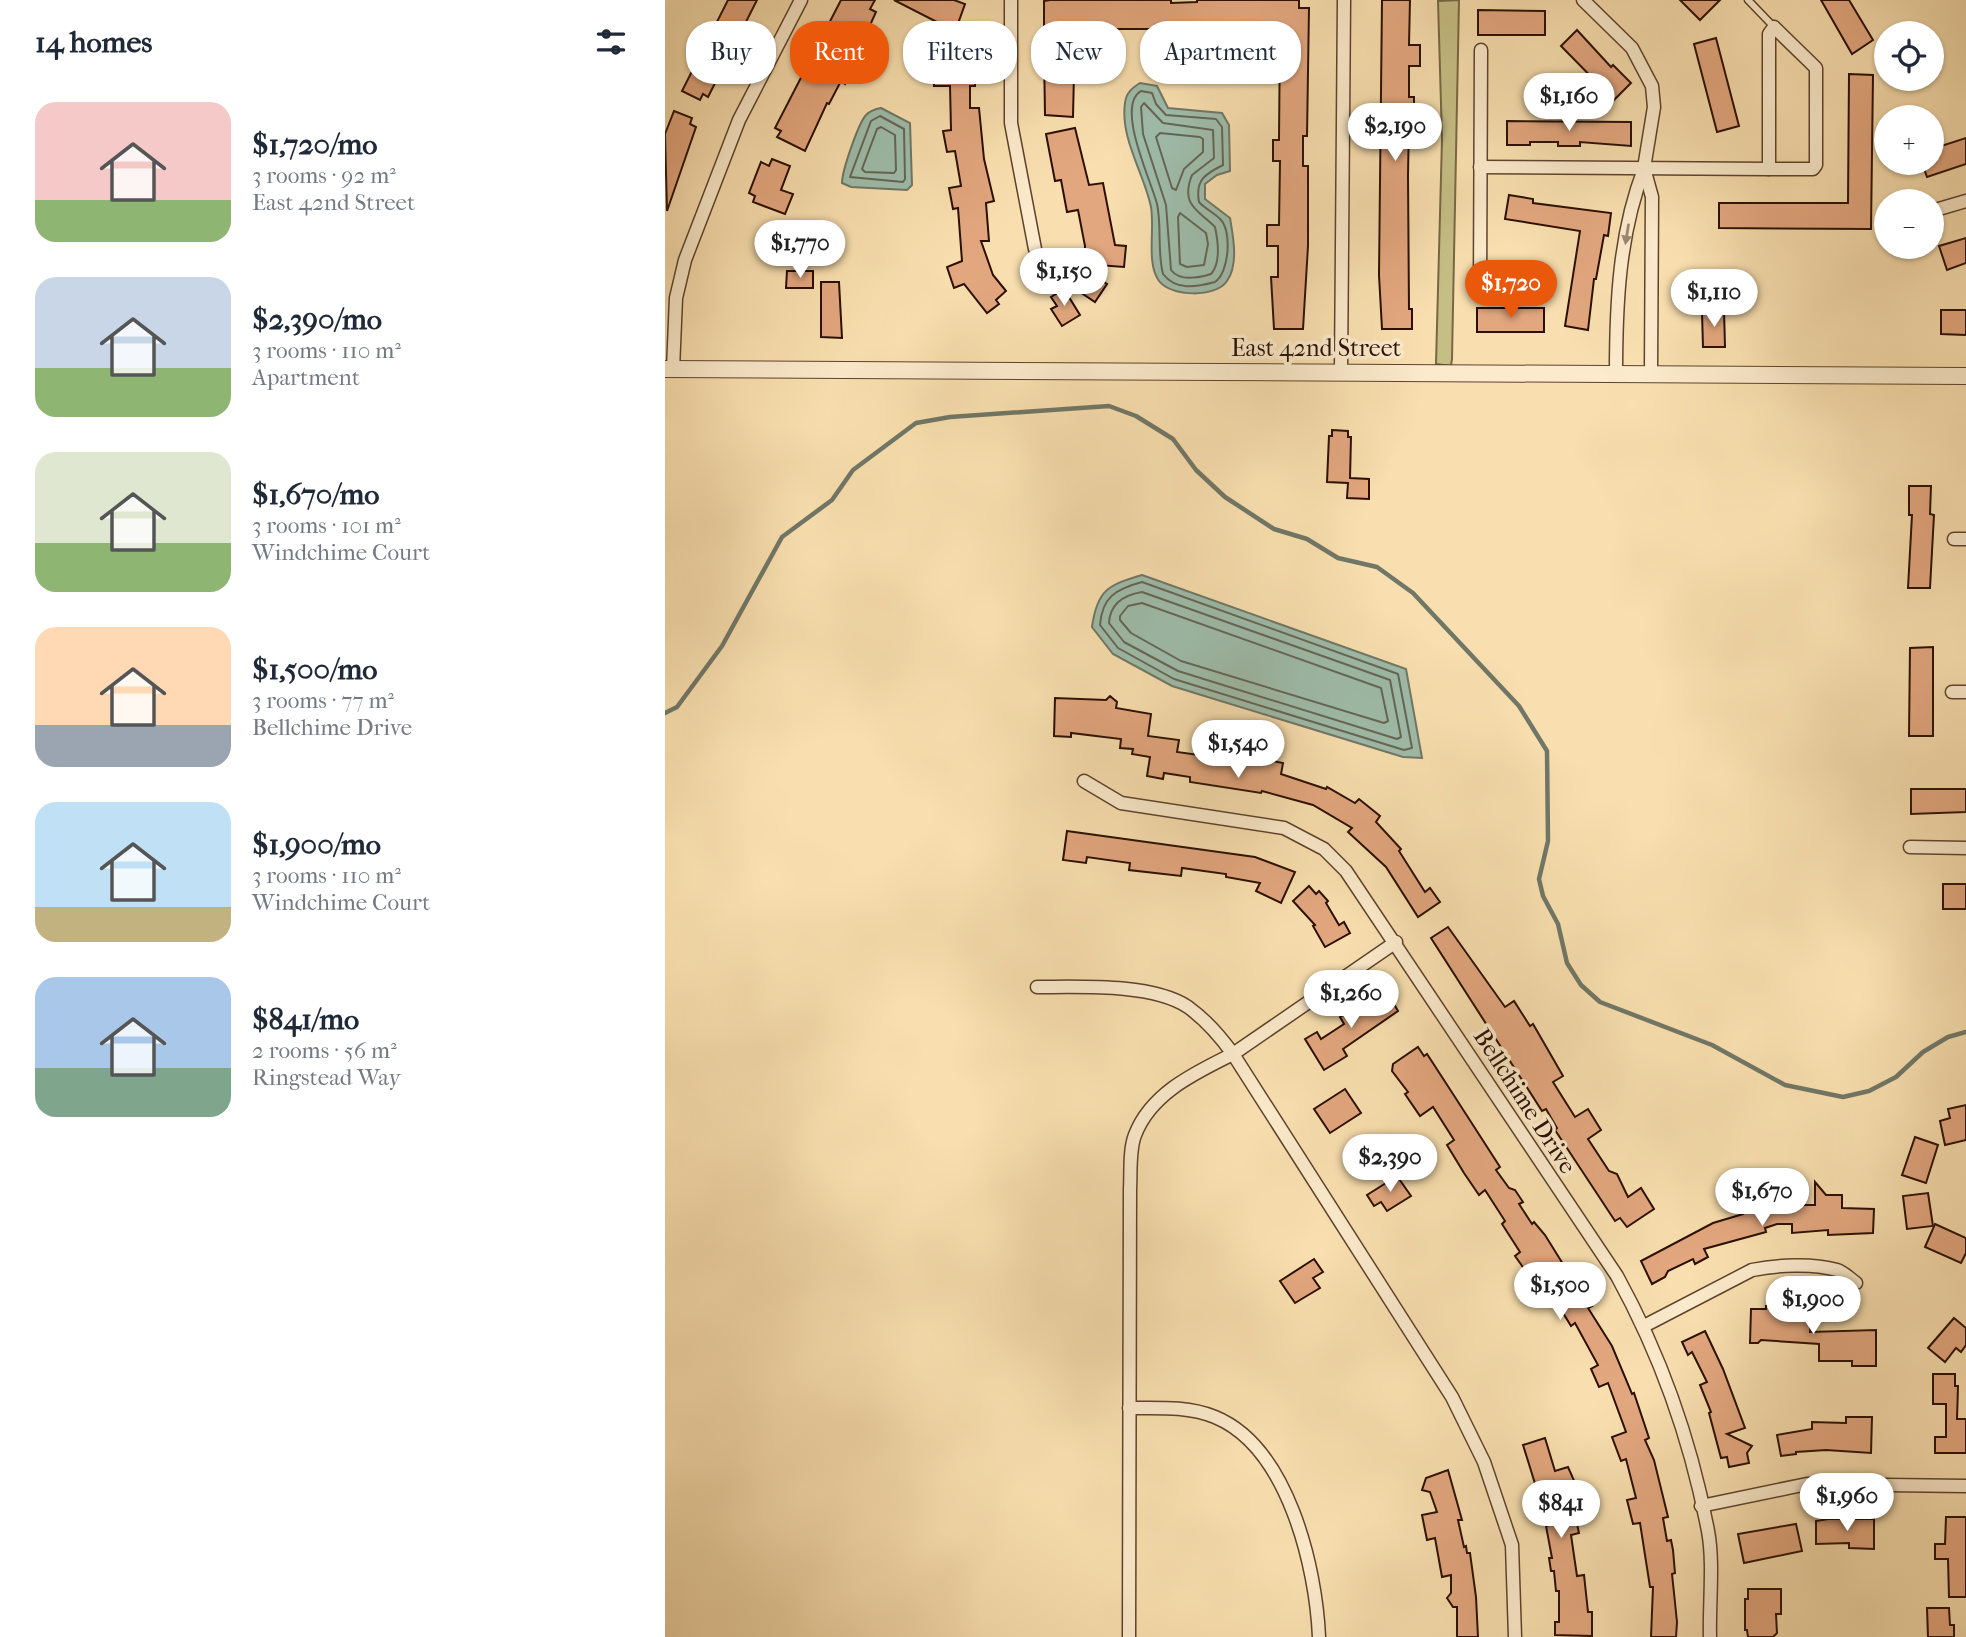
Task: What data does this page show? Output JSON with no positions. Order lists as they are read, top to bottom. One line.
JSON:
{"streets":{"street":["East 42nd Street","Bellchime Drive"]},"page":{"heading":"14 homes","map_buttons":["+","−"],"chip":["Buy","Rent","Filters","New","Apartment"],"price":["$1,160","$2,190","$1,770","$1,150","$1,720","$1,110","$1,540","$1,260","$2,390","$1,670","$1,500","$1,900","$1,960","$841"],"list":[{"name":"$1,720/mo","note":"3 rooms · 92 m² · East 42nd Street"},{"name":"$2,390/mo","note":"3 rooms · 110 m² · Apartment"},{"name":"$1,670/mo","note":"3 rooms · 101 m² · Windchime Court"},{"name":"$1,500/mo","note":"3 rooms · 77 m² · Bellchime Drive"},{"name":"$1,900/mo","note":"3 rooms · 110 m² · Windchime Court"},{"name":"$841/mo","note":"2 rooms · 56 m² · Ringstead Way"}]}}
